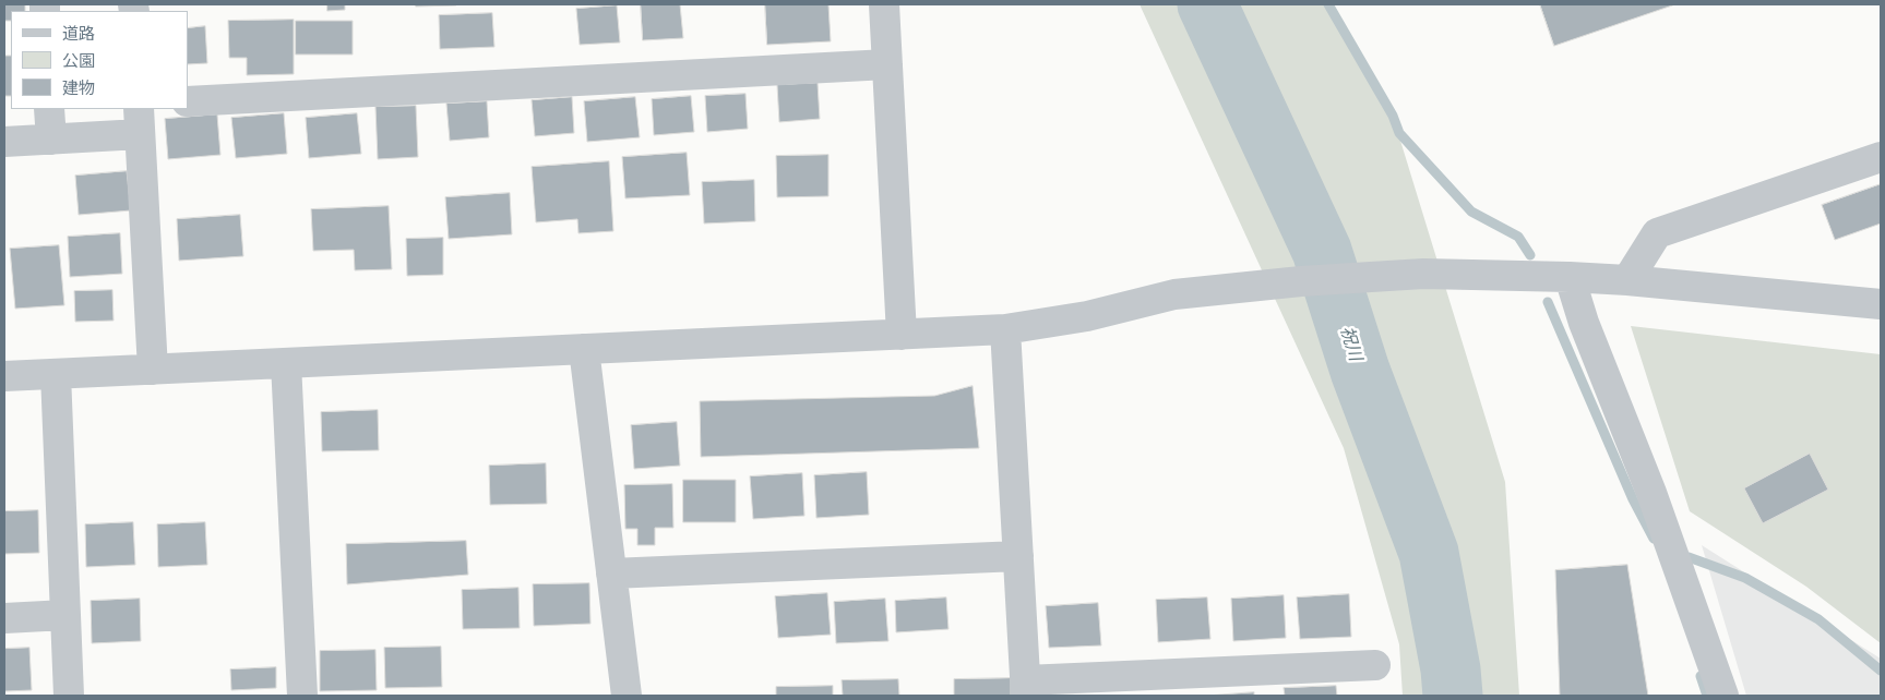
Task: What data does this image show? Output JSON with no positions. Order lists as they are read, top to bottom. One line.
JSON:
{"water":["祝川"],"legend":["道路","公園","建物"]}
